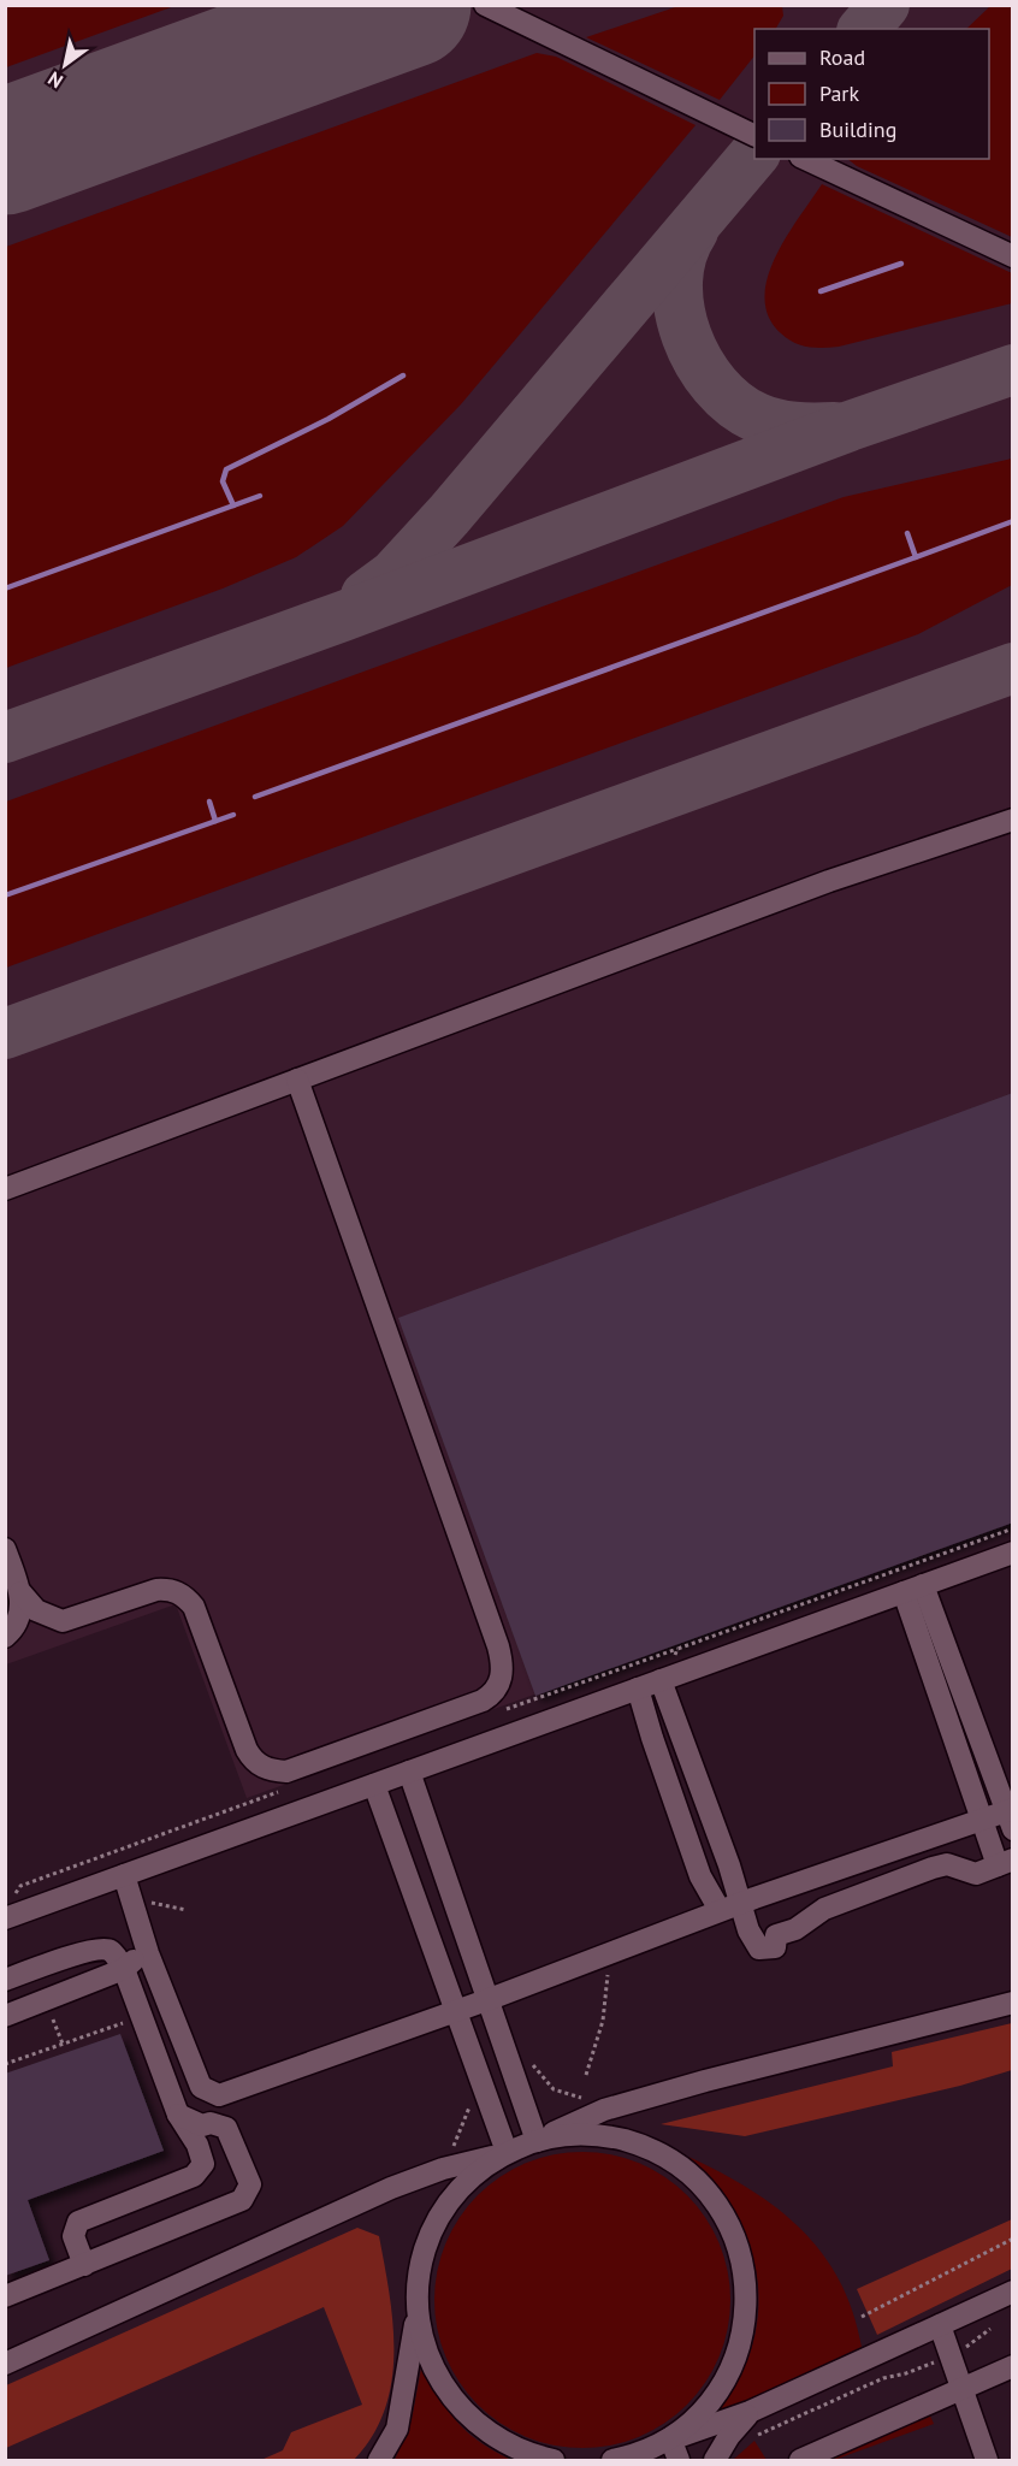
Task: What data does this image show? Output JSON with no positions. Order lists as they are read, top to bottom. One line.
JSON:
{"legend":["Road","Park","Building"],"north":"bottom left"}
